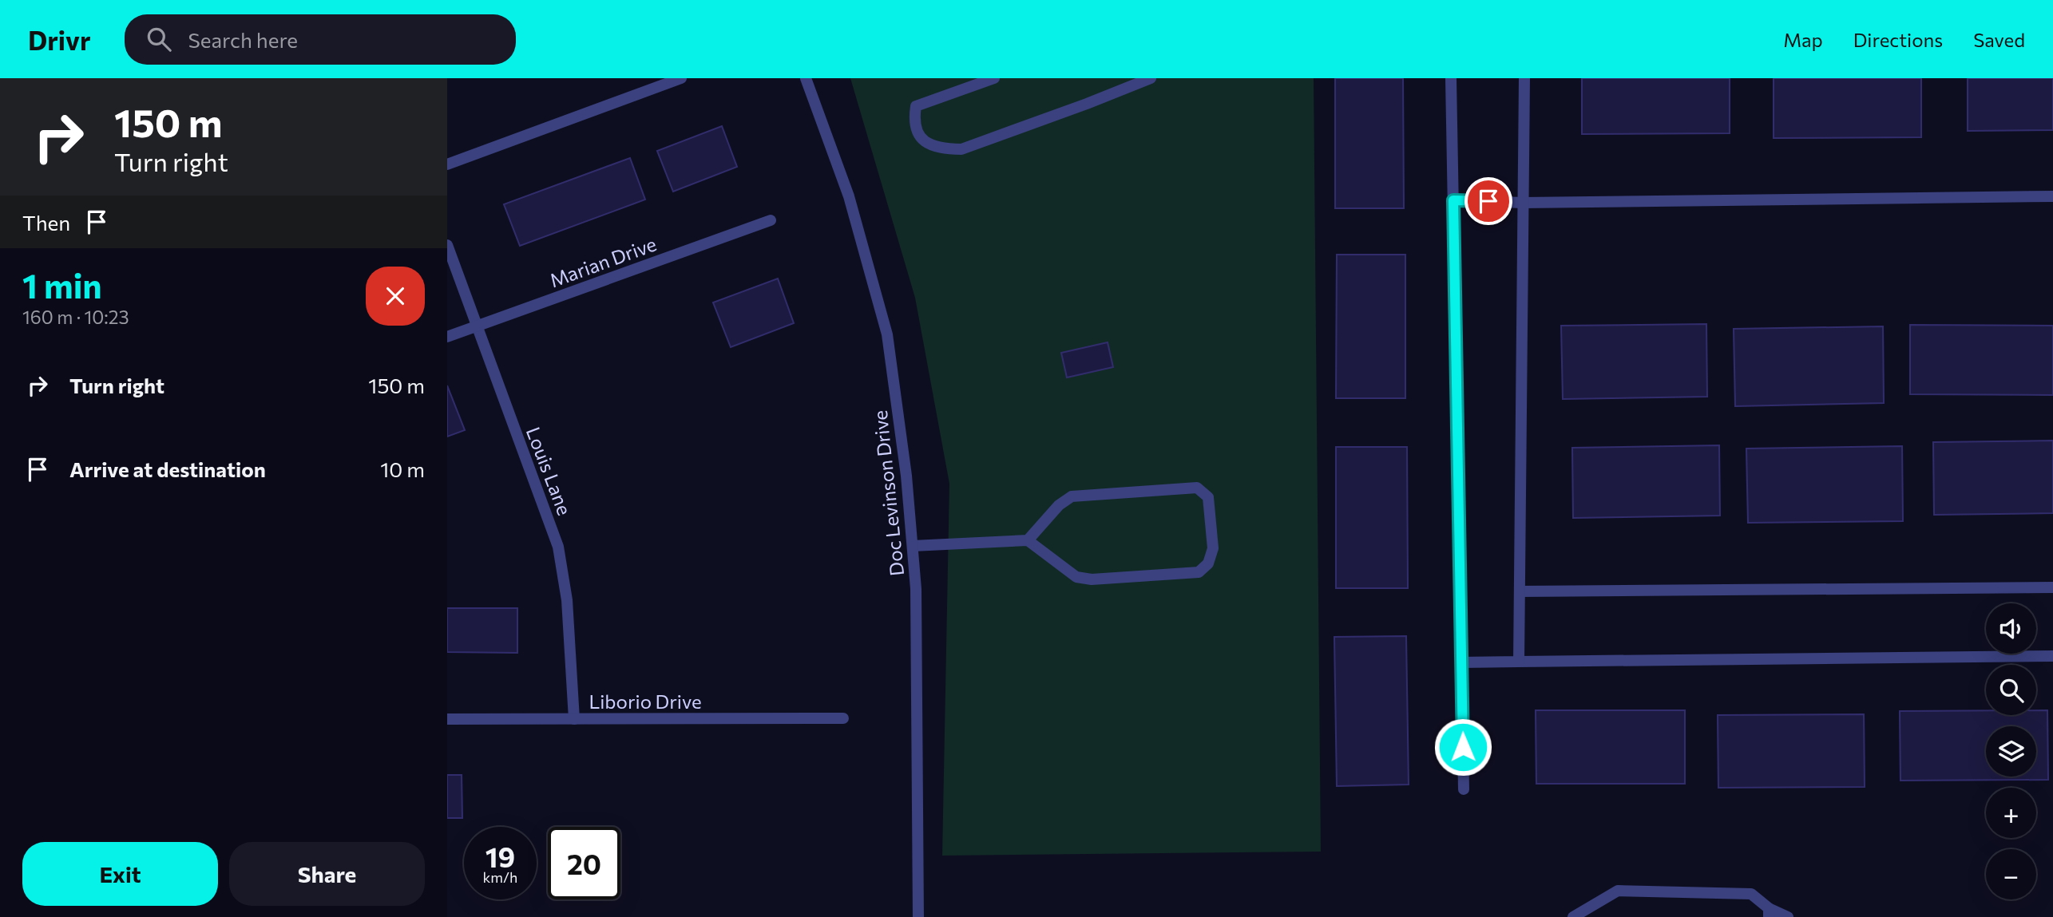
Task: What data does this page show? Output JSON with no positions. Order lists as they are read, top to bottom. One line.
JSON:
{"streets":{"street":["Marian Drive","Louis Lane","Doc Levinson Drive","Liborio Drive"]},"crossings":[["Marian Drive","Louis Lane"],["Louis Lane","Liborio Drive"]],"page":{"header":"Drivr","search":"Search here","nav":["Map","Directions","Saved"],"turn":["150 m","Turn right"],"then":"Then","heading":["1 min","160 m · 10:23"],"list":[{"name":"Turn right","value":"150 m"},{"name":"Arrive at destination","value":"10 m"}],"map_buttons":["+","−"],"speed":"19 km/h","limit":"20","buttons":["Exit","Share"]}}
